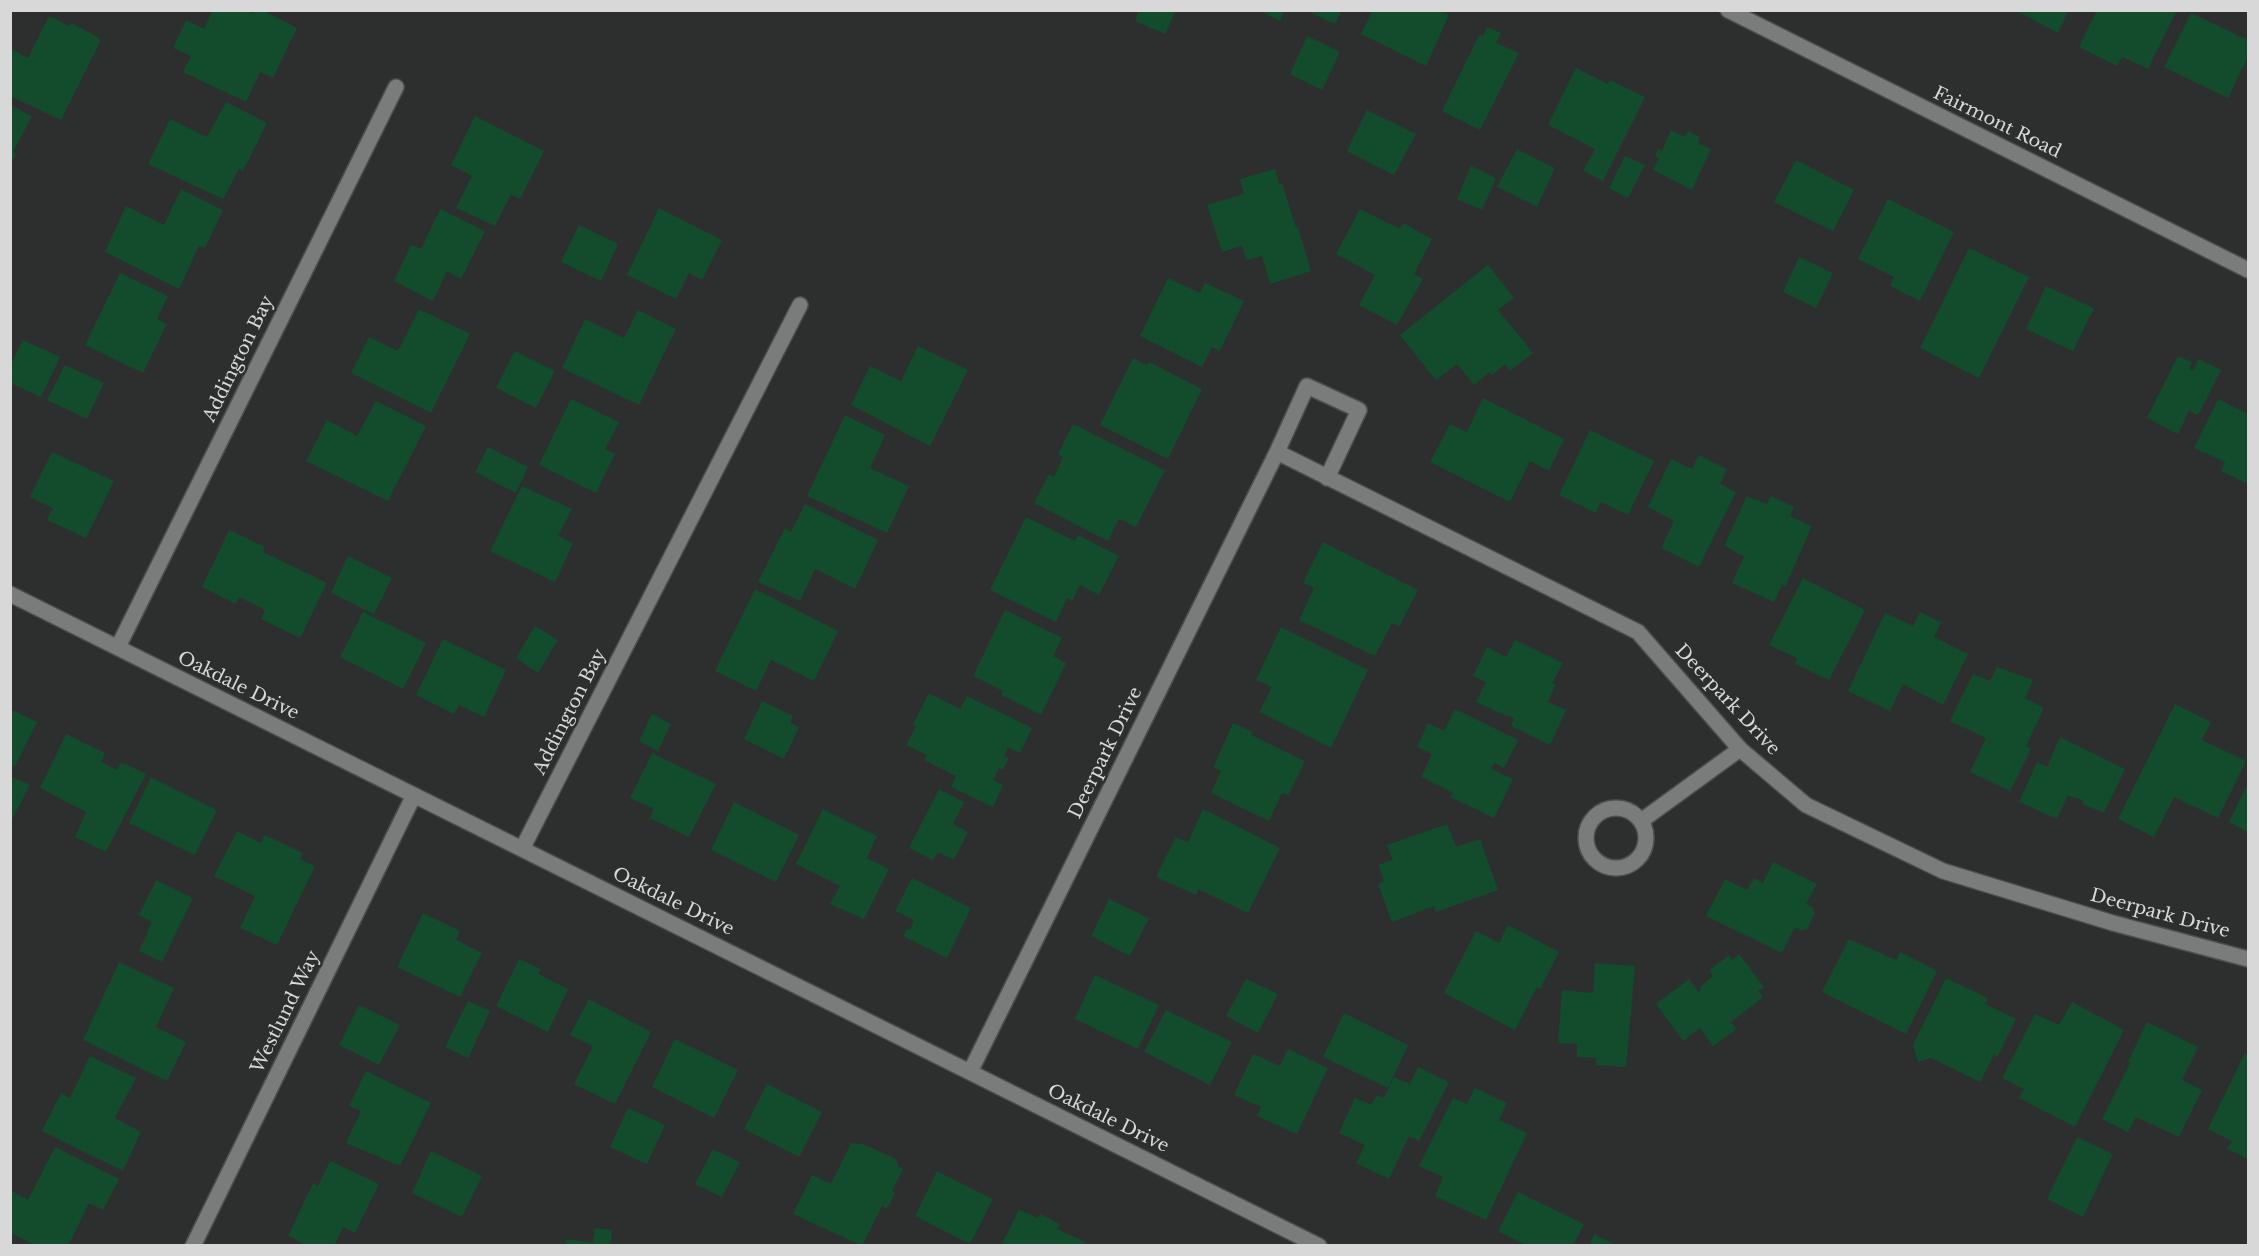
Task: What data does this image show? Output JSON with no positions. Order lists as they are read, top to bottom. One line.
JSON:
{"streets":{"street":["Fairmont Road","Addington Bay","Oakdale Drive","Deerpark Drive","Westlund Way"]},"crossings":[["Addington Bay","Oakdale Drive"],["Oakdale Drive","Deerpark Drive"],["Oakdale Drive","Westlund Way"]]}
